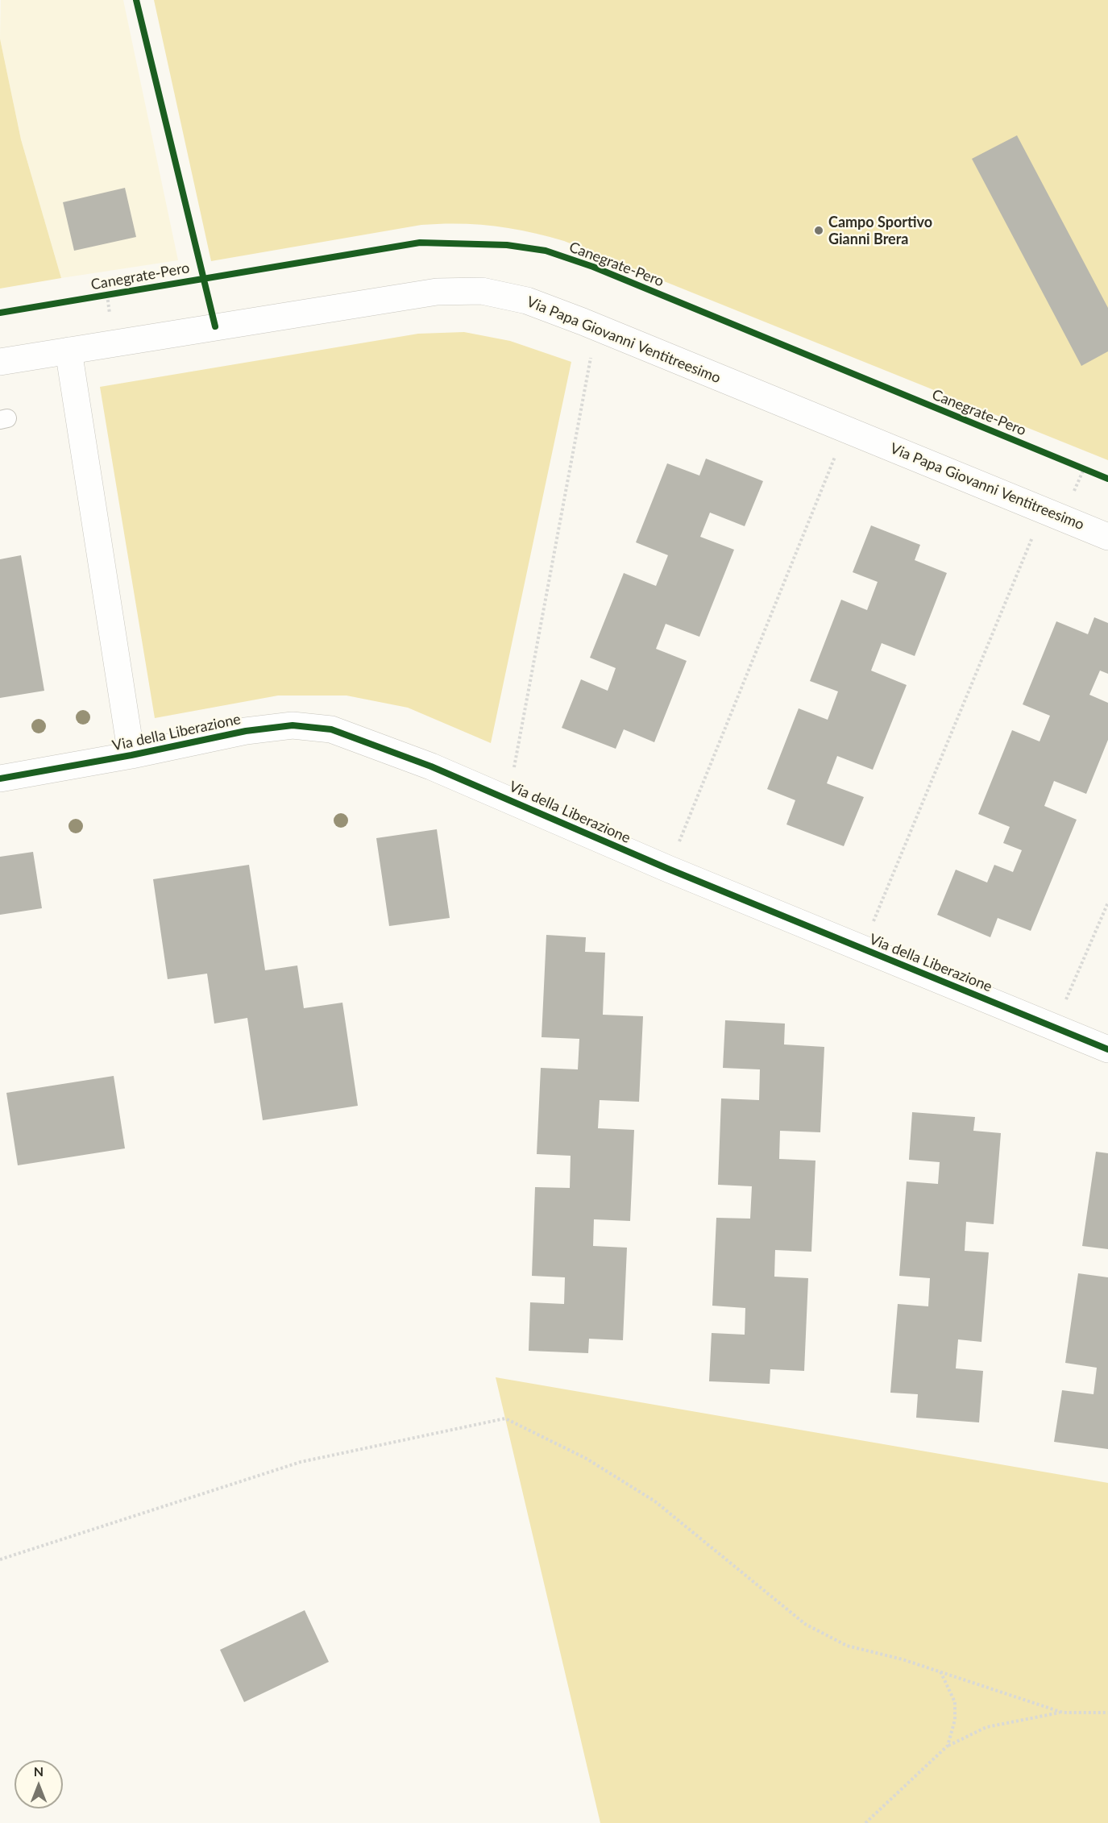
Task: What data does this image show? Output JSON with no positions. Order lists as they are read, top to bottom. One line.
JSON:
{"streets":{"street":["Via Papa Giovanni Ventitreesimo","Via della Liberazione"],"cycle path":["Canegrate-Pero"]},"crossings":[["Via Papa Giovanni Ventitreesimo","Via della Liberazione"]],"places":["Campo Sportivo Gianni Brera"],"north":"top"}
